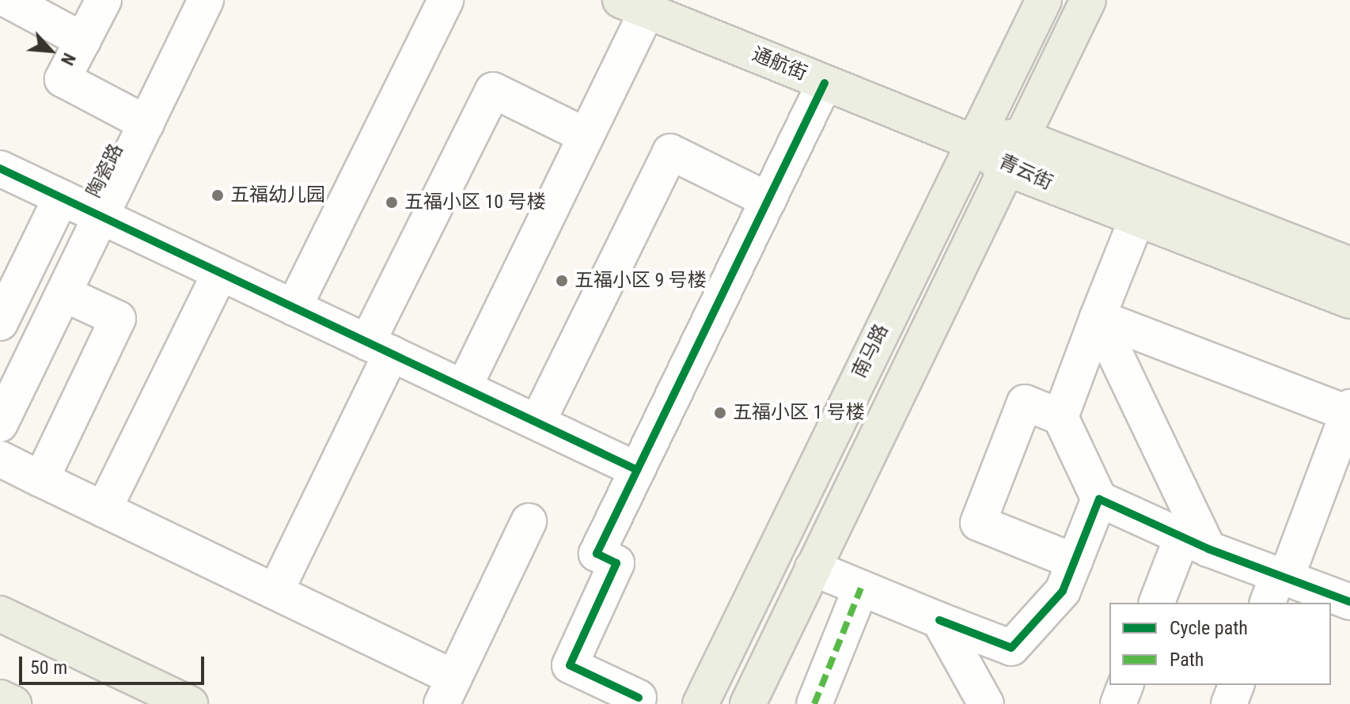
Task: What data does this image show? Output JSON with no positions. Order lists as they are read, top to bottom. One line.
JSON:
{"streets":{"main road":["通航街","青云街","南马路"],"street":["陶瓷路"]},"crossings":[["通航街","青云街"],["通航街","南马路"],["青云街","南马路"]],"places":["五福幼儿园","五福小区 10 号楼","五福小区 9 号楼","五福小区 1 号楼"],"legend":["Cycle path","Path"],"scale_bar":"50 m","north":"bottom right"}
